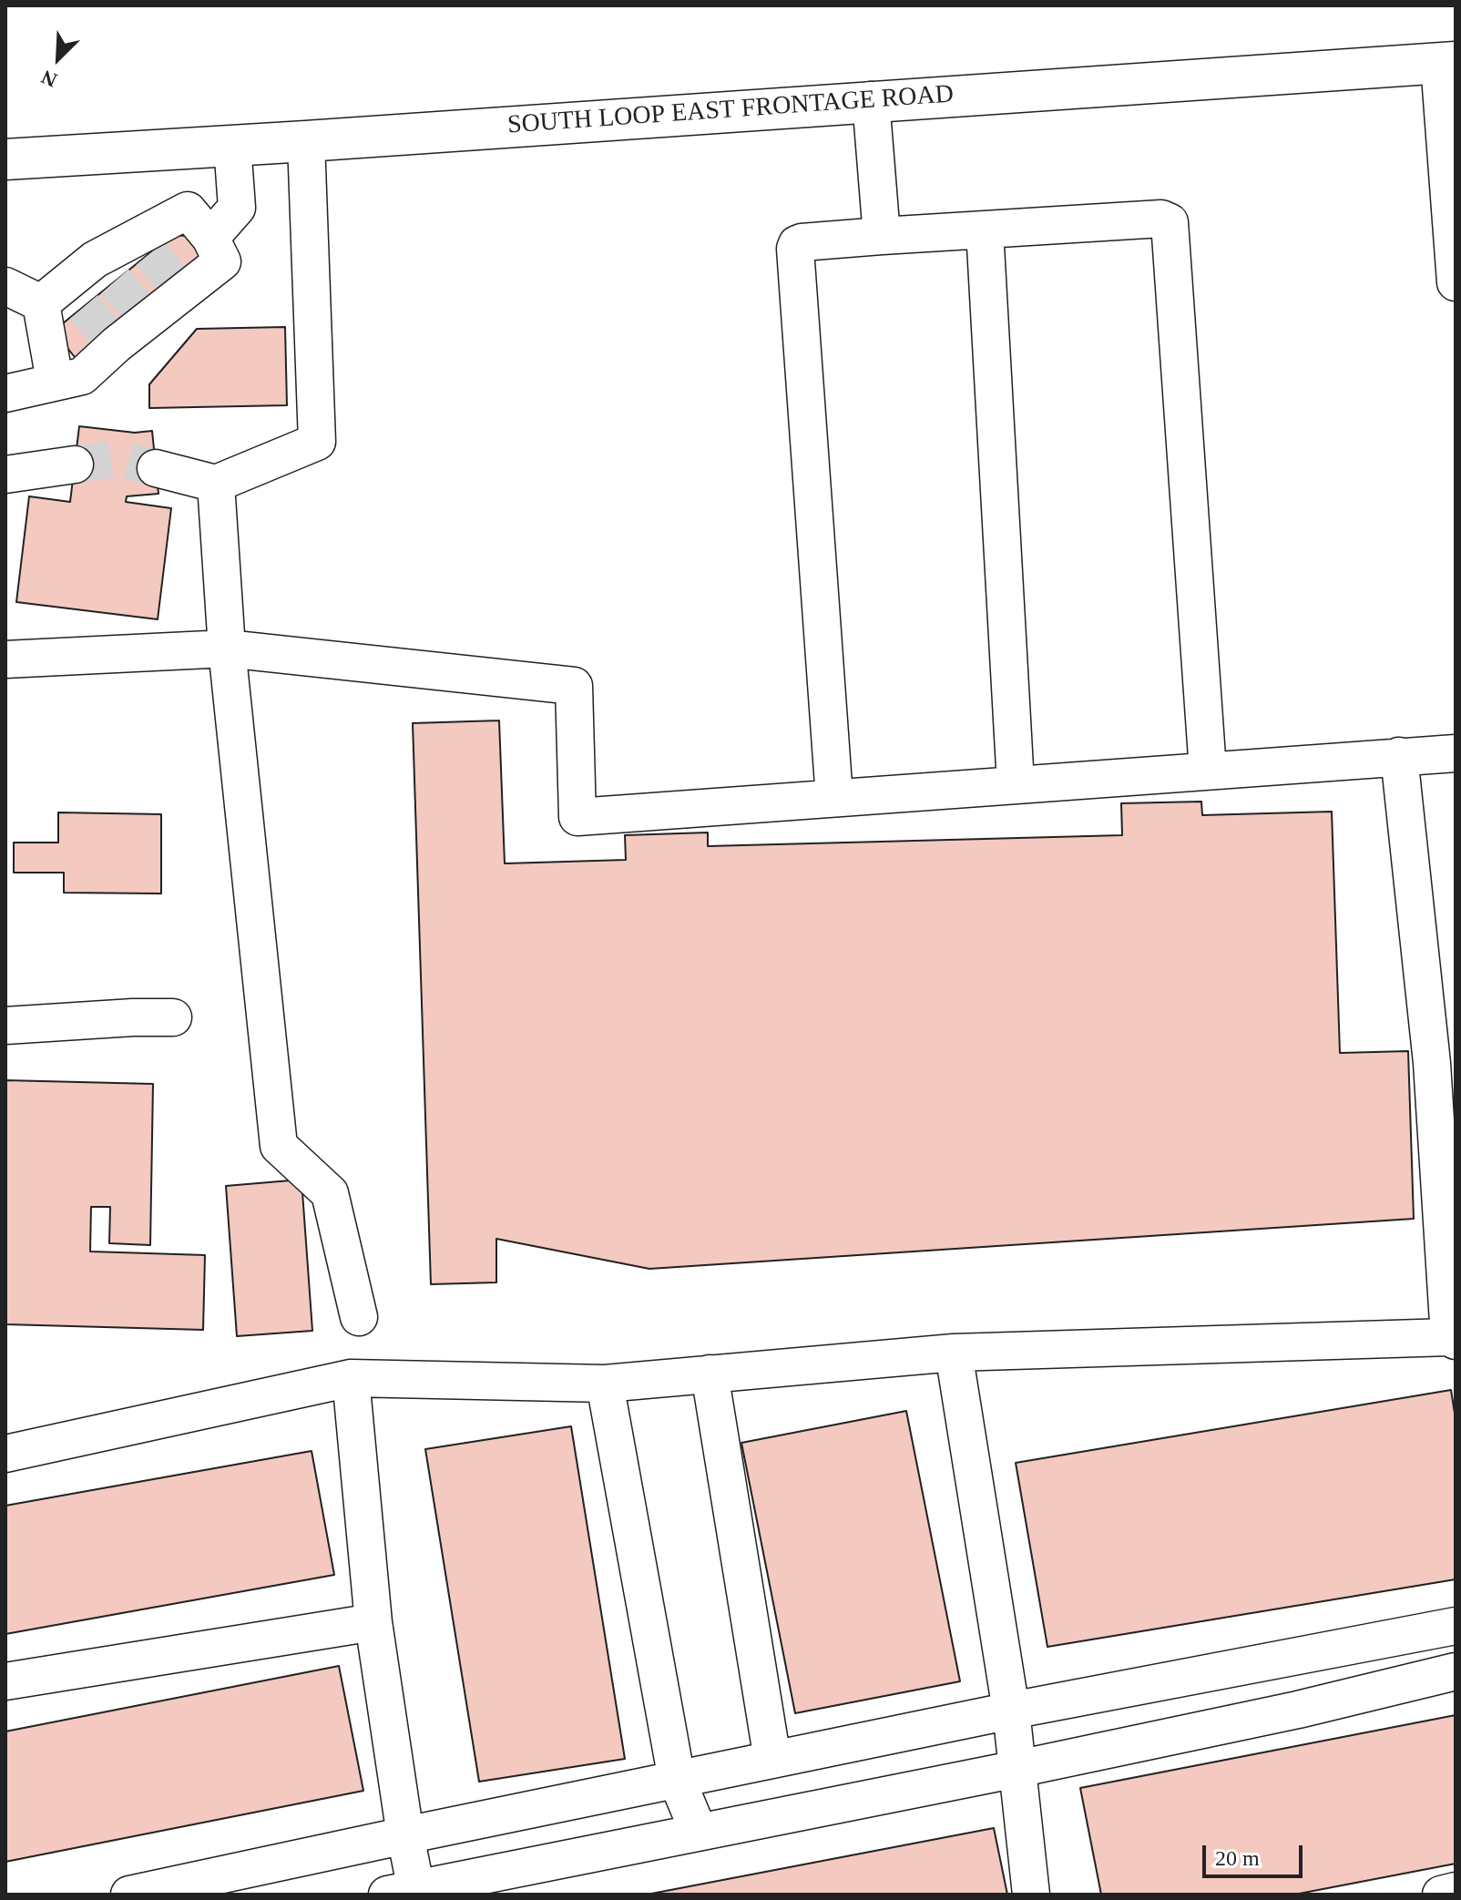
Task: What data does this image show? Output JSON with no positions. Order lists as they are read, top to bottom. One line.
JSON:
{"streets":{"main road":["SOUTH LOOP EAST FRONTAGE ROAD"]},"scale_bar":"20 m","north":"bottom left"}
